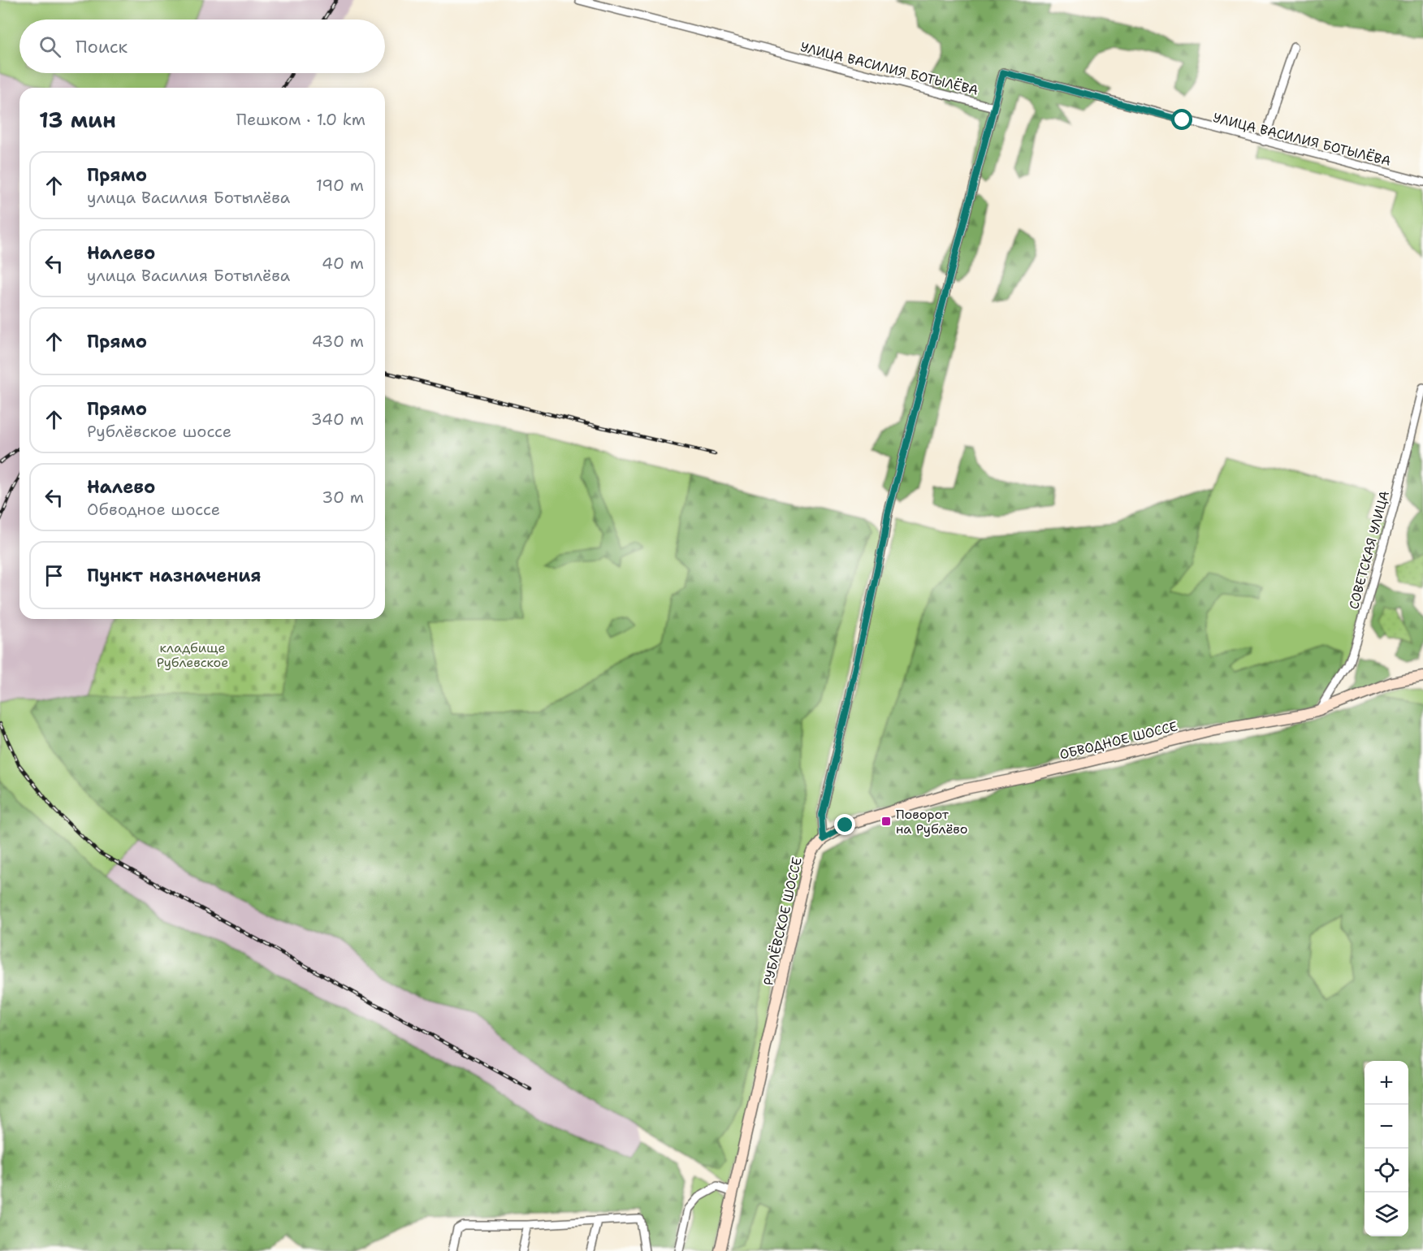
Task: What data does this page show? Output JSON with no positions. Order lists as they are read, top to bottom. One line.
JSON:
{"streets":{"street":["УЛИЦА ВАСИЛИЯ БОТЫЛЁВА","СОВЕТСКАЯ УЛИЦА","ОБВОДНОЕ ШОССЕ","РУБЛЁВСКОЕ ШОССЕ"]},"crossings":[["СОВЕТСКАЯ УЛИЦА","ОБВОДНОЕ ШОССЕ"],["ОБВОДНОЕ ШОССЕ","РУБЛЁВСКОЕ ШОССЕ"]],"parks":["кладбище Рублевское"],"places":{"transit":["Поворот на Рублёво"]},"page":{"search":"Поиск","heading":["13 мин","Пешком · 1.0 km"],"list":[["Прямо","улица Василия Ботылёва","190 m"],["Налево","улица Василия Ботылёва","40 m"],["Прямо","430 m"],["Прямо","Рублёвское шоссе","340 m"],["Налево","Обводное шоссе","30 m"],"Пункт назначения"],"map_buttons":["+","−"]}}
